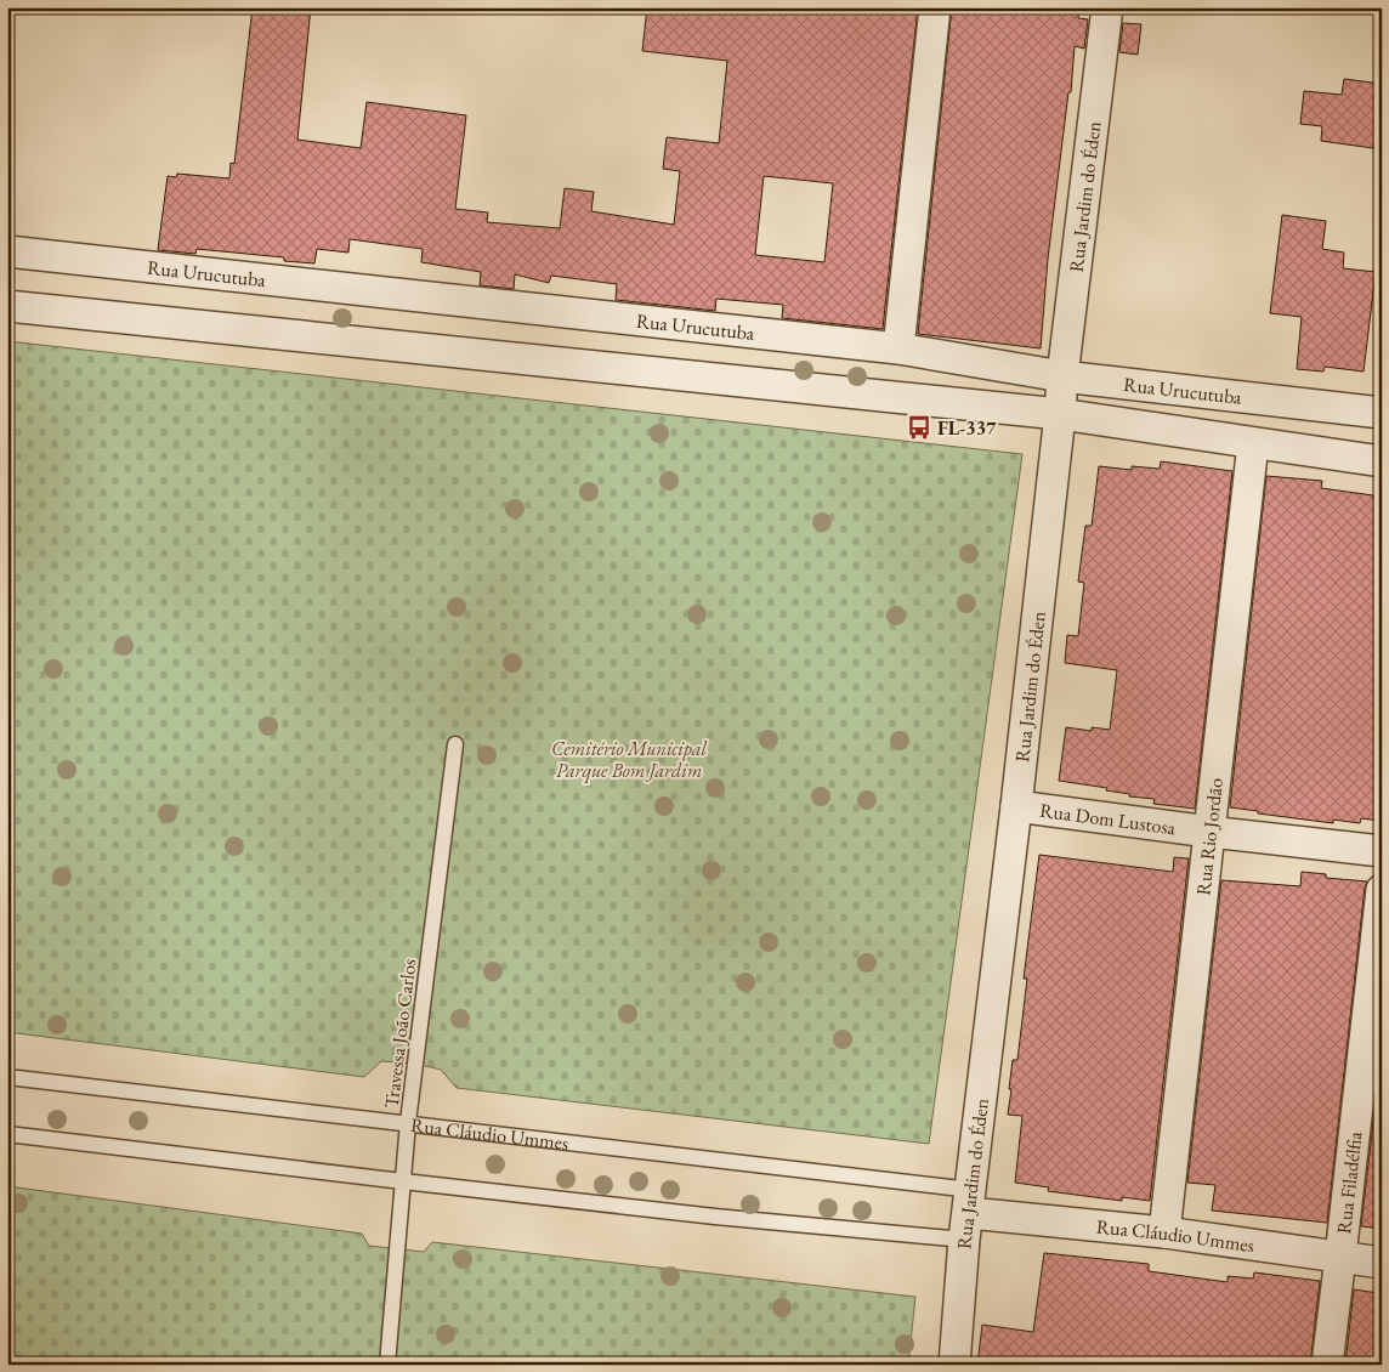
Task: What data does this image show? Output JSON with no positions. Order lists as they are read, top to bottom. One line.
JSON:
{"streets":{"street":["Rua Jardim do Éden","Rua Urucutuba","Rua Dom Lustosa","Rua Rio Jordão","Rua Cláudio Ummes","Rua Filadélfia"],"lane":["Travessa João Carlos"]},"crossings":[["Rua Jardim do Éden","Rua Urucutuba"],["Rua Jardim do Éden","Rua Dom Lustosa"],["Rua Jardim do Éden","Rua Cláudio Ummes"],["Rua Urucutuba","Rua Rio Jordão"],["Rua Dom Lustosa","Rua Rio Jordão"],["Rua Rio Jordão","Rua Cláudio Ummes"],["Travessa João Carlos","Rua Cláudio Ummes"],["Rua Cláudio Ummes","Rua Filadélfia"]],"parks":["Cemitério Municipal Parque Bom Jardim"],"places":{"bus stop":["FL-337"]}}
